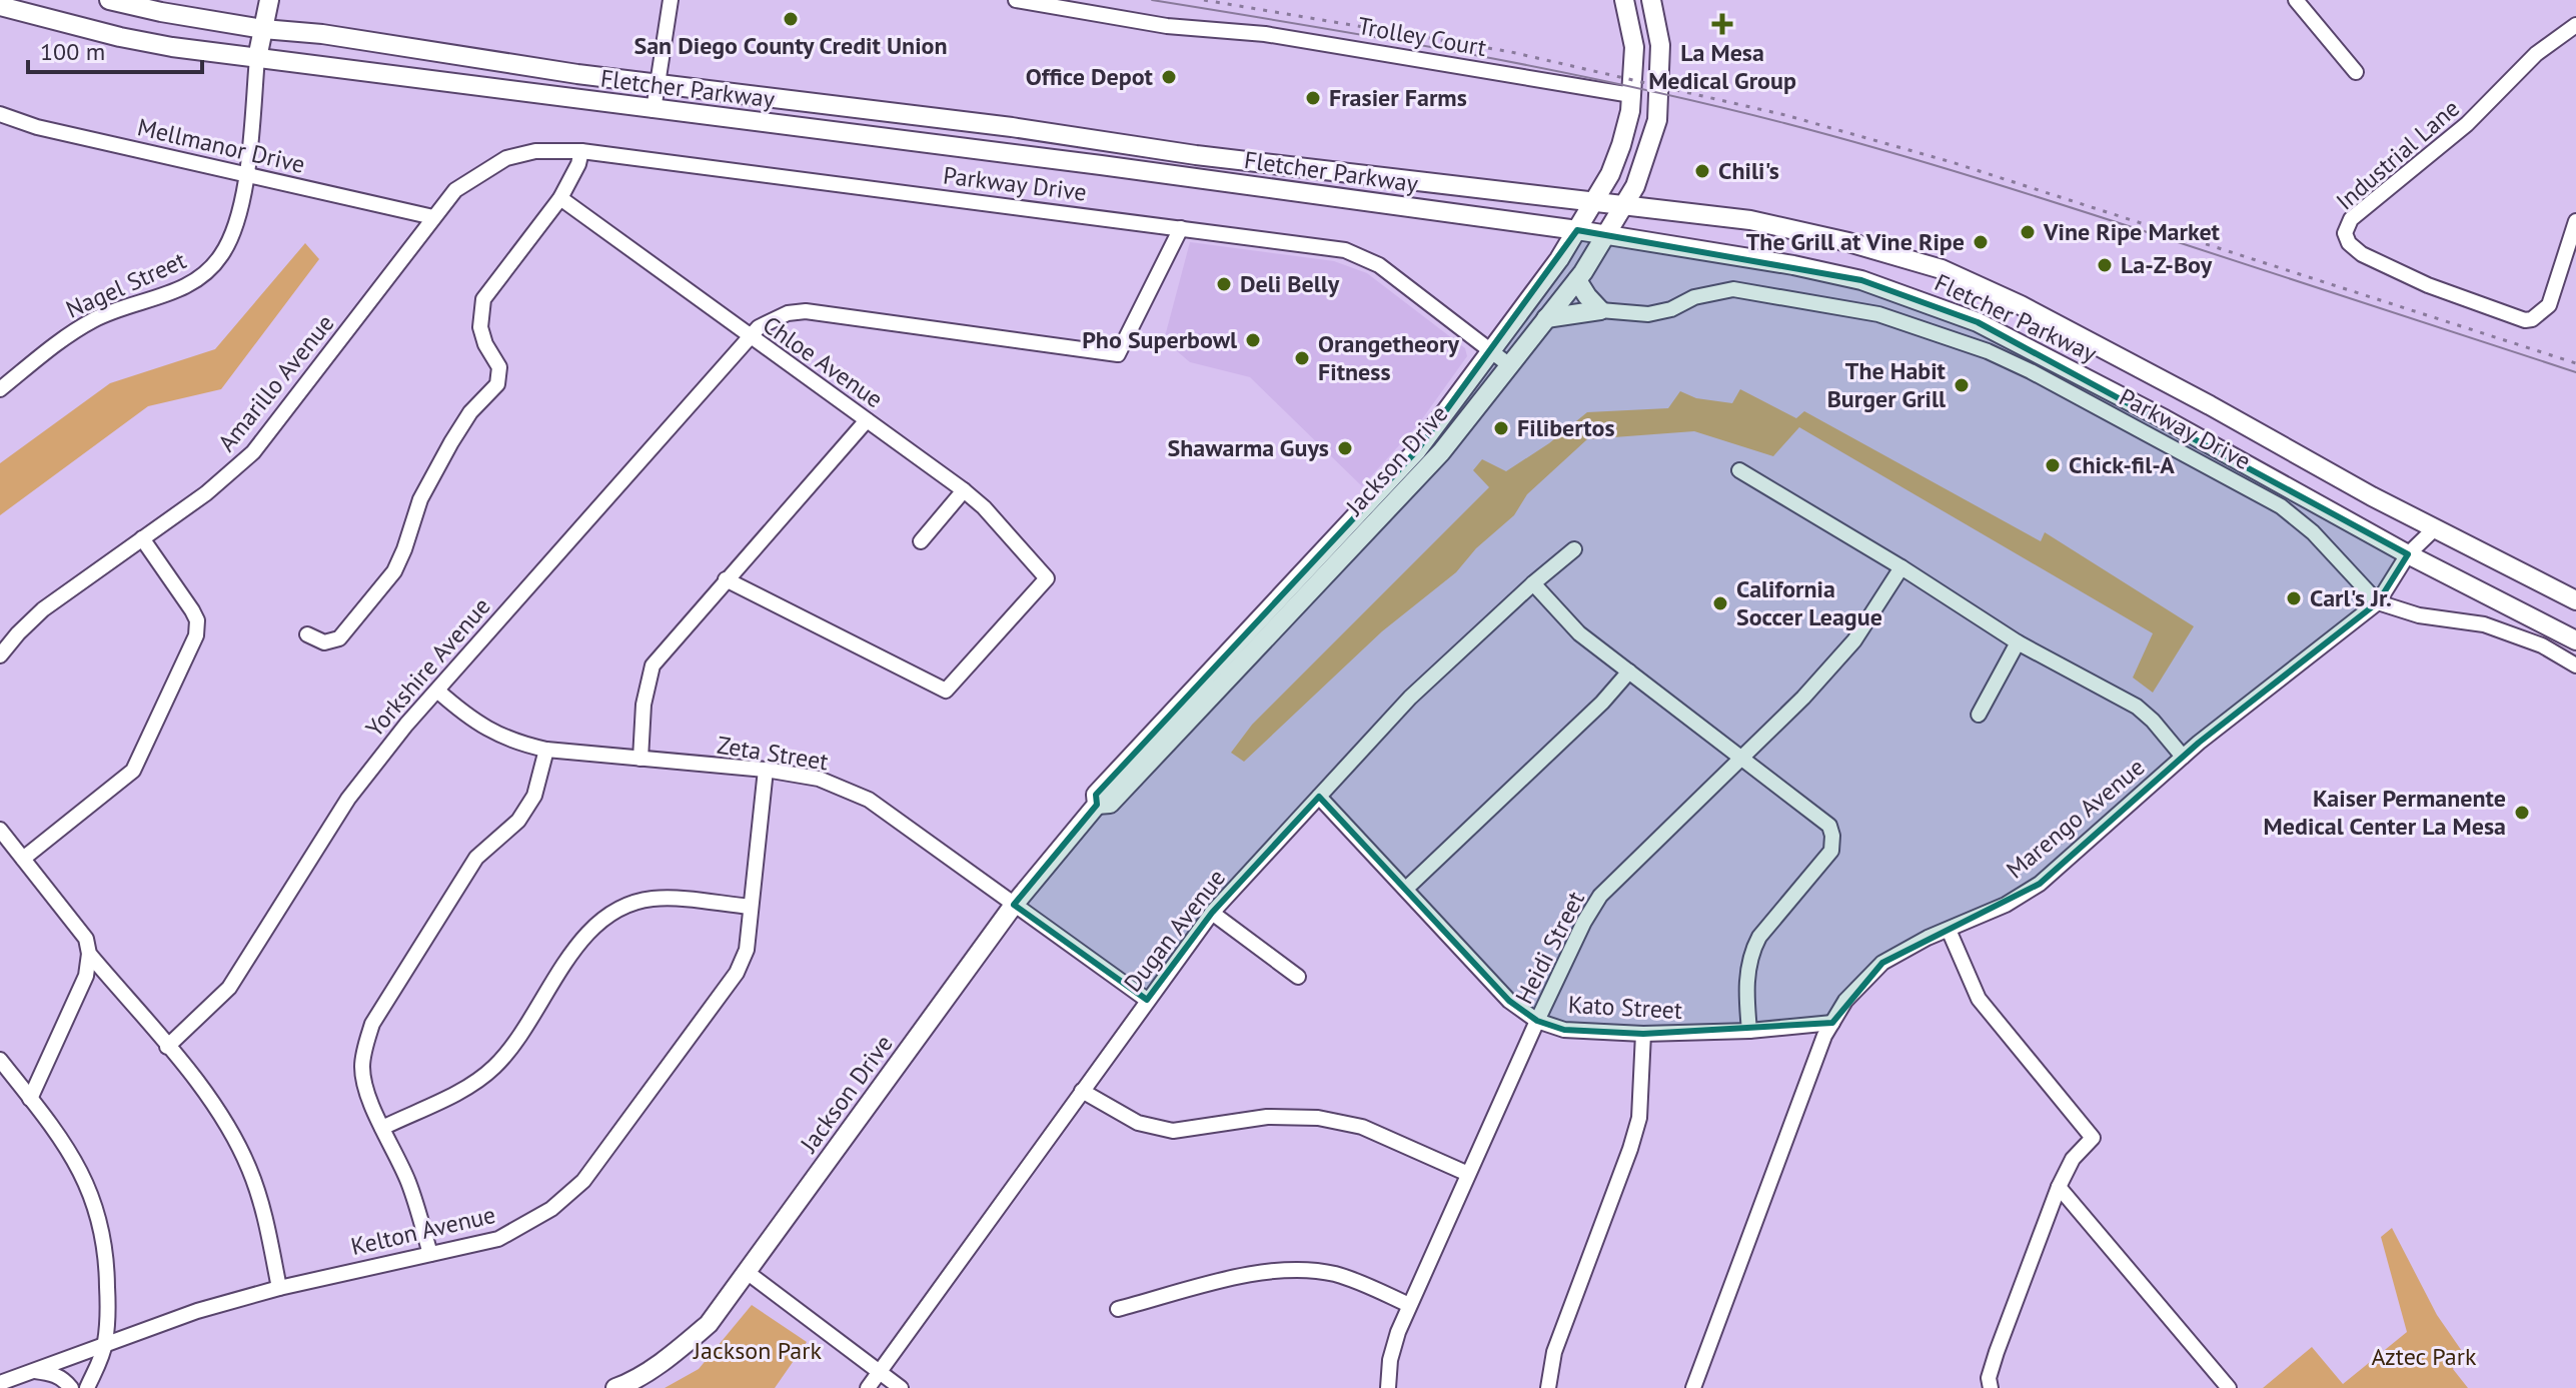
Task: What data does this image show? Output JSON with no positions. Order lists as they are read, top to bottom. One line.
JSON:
{"streets":{"main road":["Fletcher Parkway","Jackson Drive"],"street":["Trolley Court","Mellmanor Drive","Industrial Lane","Parkway Drive","Nagel Street","Chloe Avenue","Amarillo Avenue","Yorkshire Avenue","Zeta Street","Marengo Avenue","Dugan Avenue","Heidi Street","Kato Street","Kelton Avenue"]},"crossings":[["Trolley Court","Jackson Drive"],["Fletcher Parkway","Nagel Street"],["Fletcher Parkway","Jackson Drive"],["Fletcher Parkway","Marengo Avenue"],["Mellmanor Drive","Nagel Street"],["Mellmanor Drive","Amarillo Avenue"],["Parkway Drive","Amarillo Avenue"],["Parkway Drive","Jackson Drive"],["Parkway Drive","Yorkshire Avenue"],["Parkway Drive","Marengo Avenue"],["Chloe Avenue","Yorkshire Avenue"],["Jackson Drive","Zeta Street"],["Yorkshire Avenue","Zeta Street"],["Zeta Street","Dugan Avenue"],["Zeta Street","Kelton Avenue"],["Marengo Avenue","Kato Street"],["Dugan Avenue","Kato Street"],["Heidi Street","Kato Street"]],"parks":["Jackson Park","Aztec Park"],"places":{"other":["San Diego County Credit Union","Office Depot","Frasier Farms","Chili's","Vine Ripe Market","The Grill at Vine Ripe","La-Z-Boy","Deli Belly","Pho Superbowl","Orangetheory Fitness","The Habit Burger Grill","Filibertos","Shawarma Guys","Chick-fil-A","Carl's Jr.","California Soccer League","Kaiser Permanente Medical Center La Mesa"],"health":["La Mesa Medical Group"]},"scale_bar":"100 m"}
